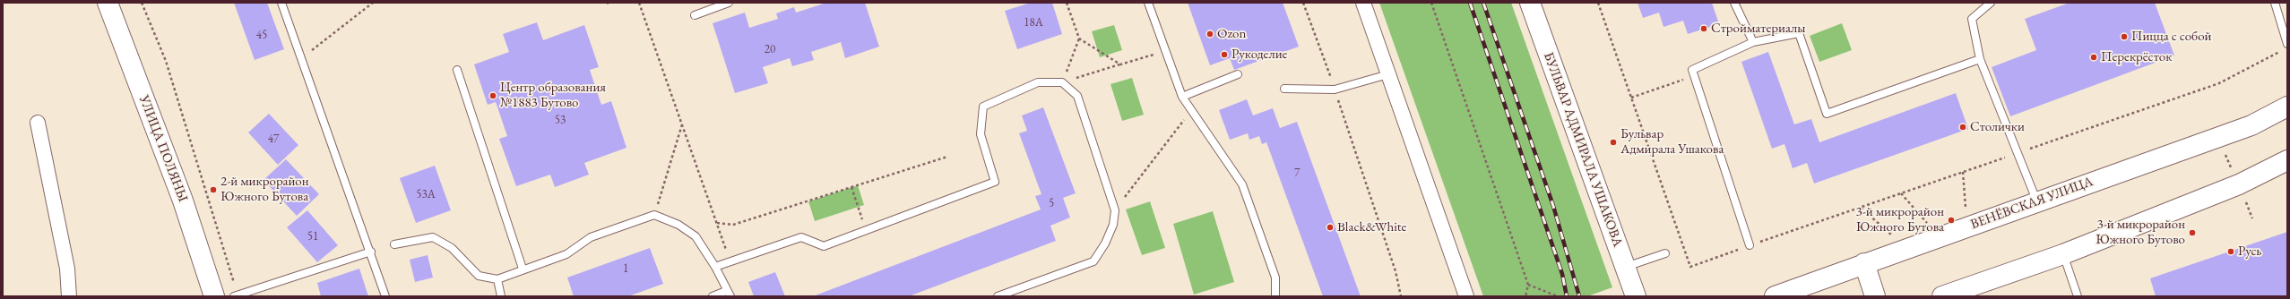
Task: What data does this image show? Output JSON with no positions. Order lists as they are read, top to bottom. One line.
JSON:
{"streets":{"main road":["УЛИЦА ПОЛЯНЫ","БУЛЬВАР АДМИРАЛА УШАКОВА","ВЕНЁВСКАЯ УЛИЦА"]},"places":["Стройматериалы","Ozon","Пицца с собой","Рукоделие","Перекрёсток","Центр образования №1883 Бутово","Столички","Бульвар Адмирала Ушакова","2-й микрорайон Южного Бутова","3-й микрорайон Южного Бутова","Black&White","3-й микрорайон Южного Бутово","Русь"],"house_numbers":["18А","45","20","53","47","7","53А","5","51","1"]}
